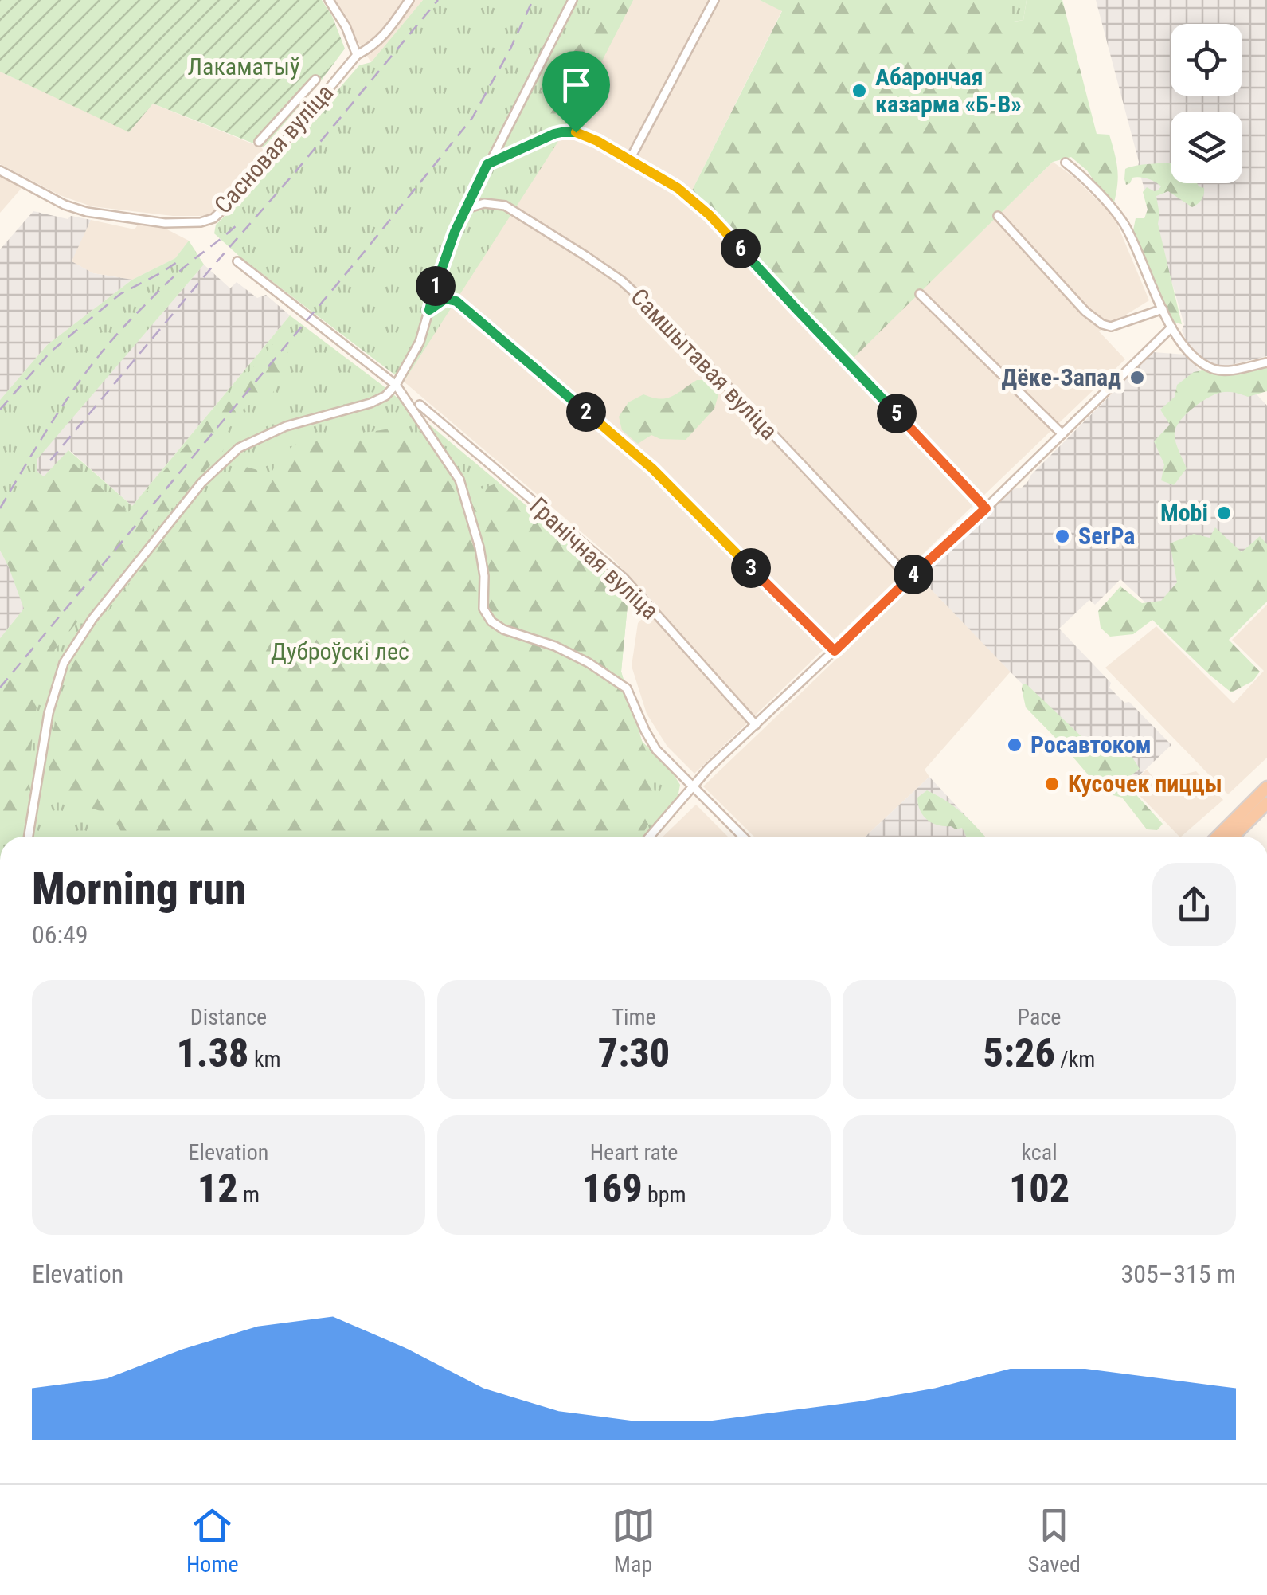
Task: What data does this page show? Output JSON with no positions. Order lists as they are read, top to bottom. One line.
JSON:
{"streets":{"street":["Сасновая вуліца","Самшытавая вуліца","Гранічная вуліца"]},"parks":["Лакаматыў","Дуброўскі лес"],"places":["Абарончая казарма «Б-В»","Дёке-Запад","Mobi","SerPa","Росавтоком","Кусочек пиццы"],"page":{"pins":["6","1","2","5","3","4"],"heading":["Morning run","06:49"],"stats":[["Distance","1.38 km"],["Time","7:30"],["Pace","5:26 /km"],["Elevation","12 m"],["Heart rate","169 bpm"],["kcal","102"]],"chart":["Elevation","305–315 m"],"tabs":["Home","Map","Saved"]}}
